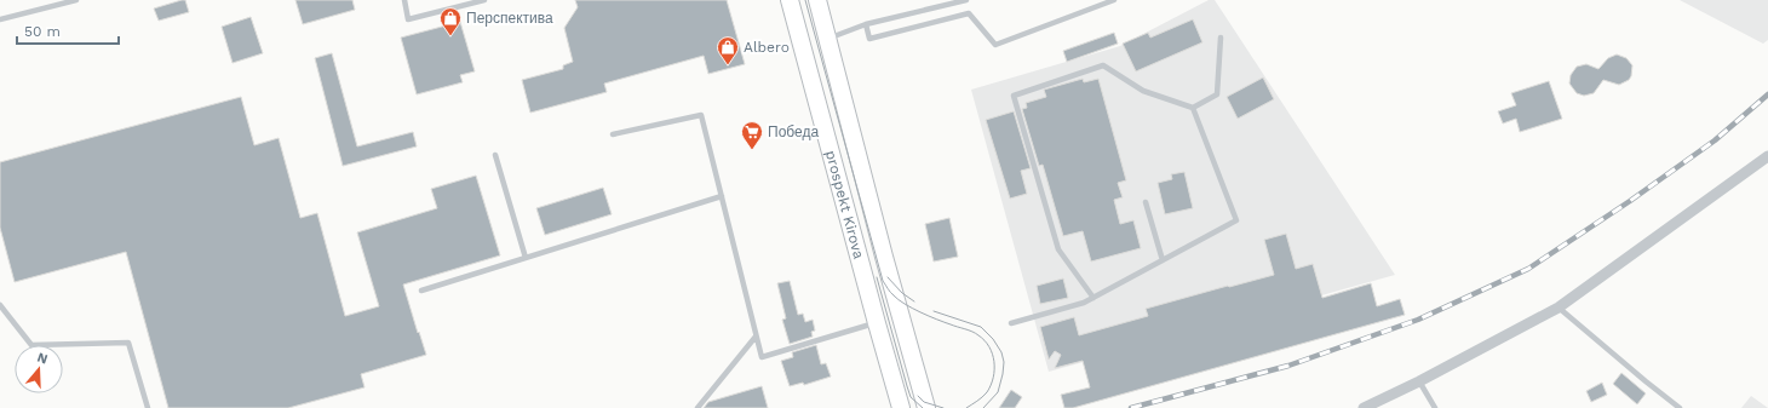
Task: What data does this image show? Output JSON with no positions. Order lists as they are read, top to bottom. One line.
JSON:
{"streets":{"main road":["prospekt Kirova"]},"places":{"shop":["Перспектива","Albero"],"supermarket":["Победа"]},"scale_bar":"50 m","north":"top"}
